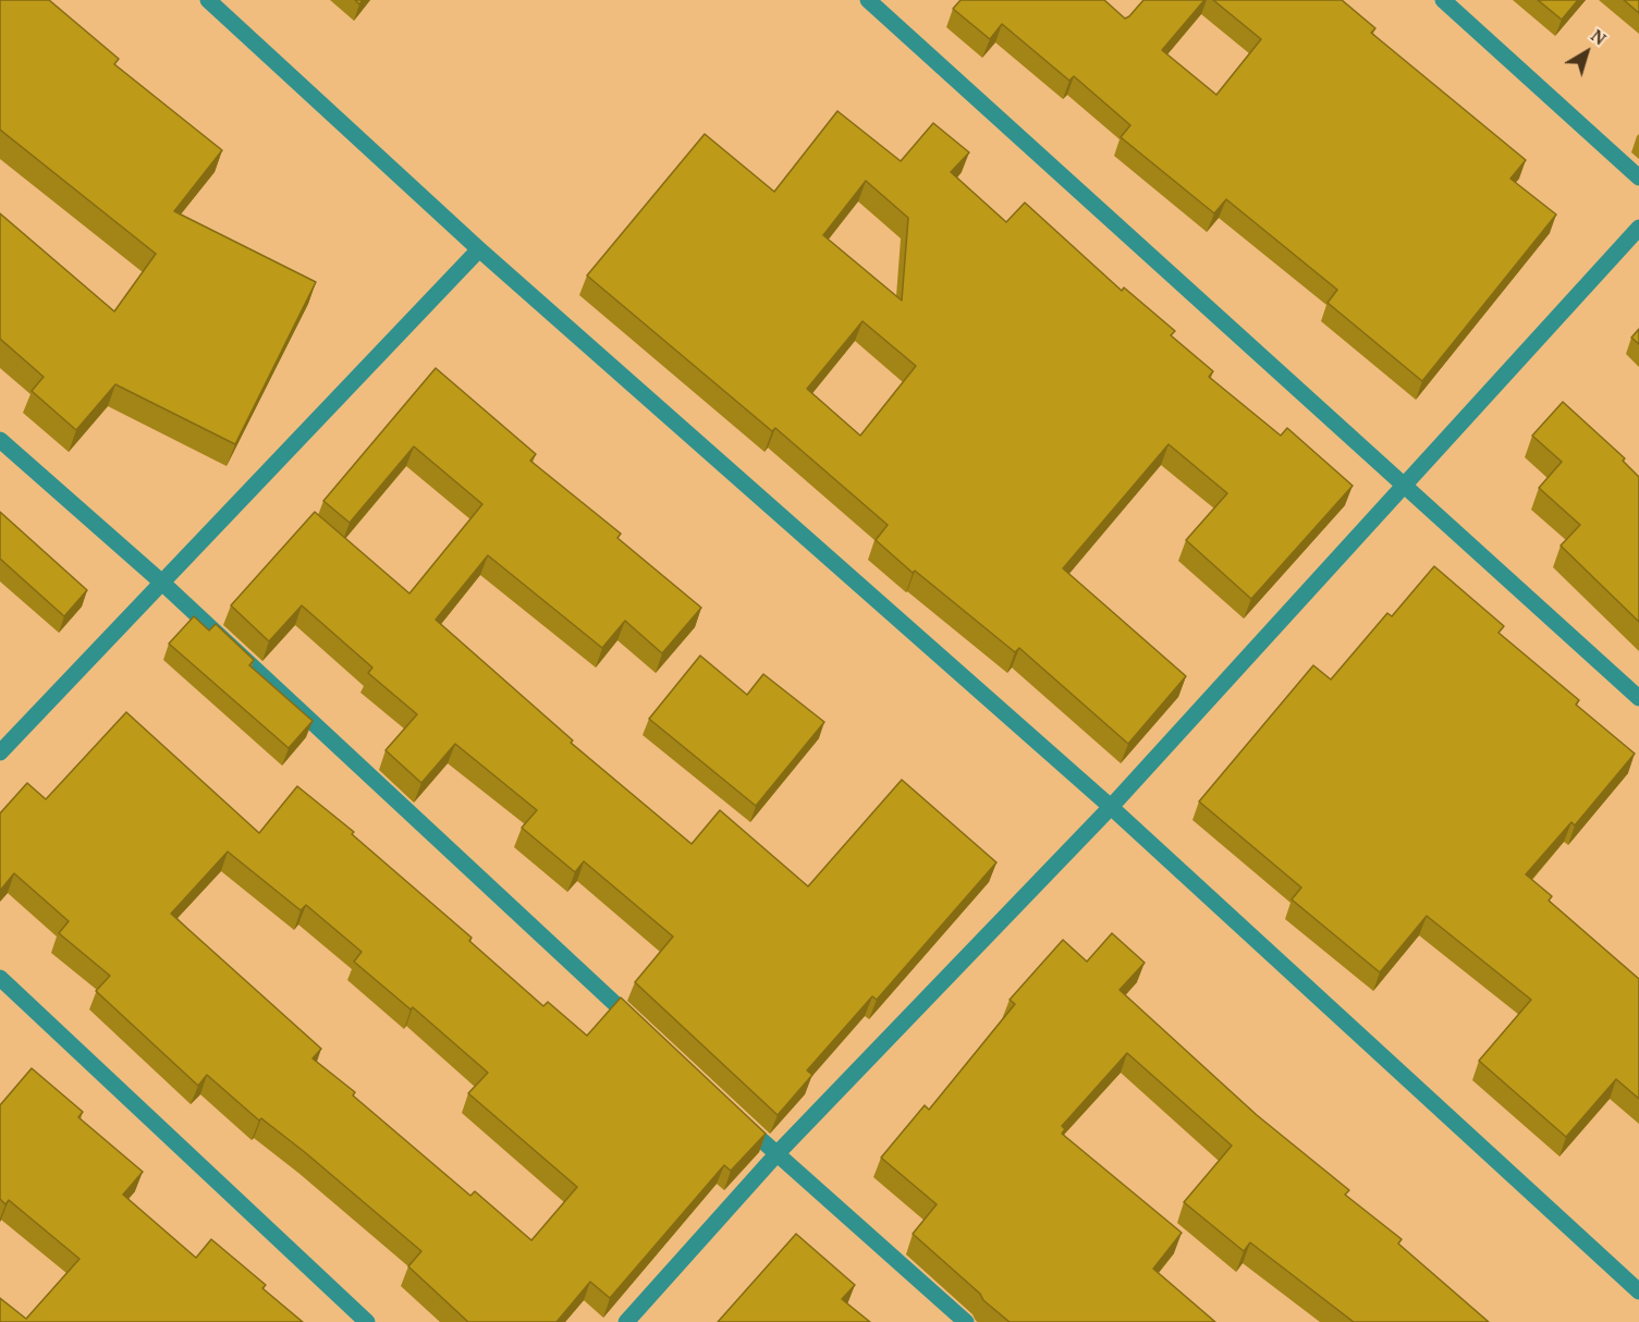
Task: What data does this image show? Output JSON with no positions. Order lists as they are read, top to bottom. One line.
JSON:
{"north":"top right"}
